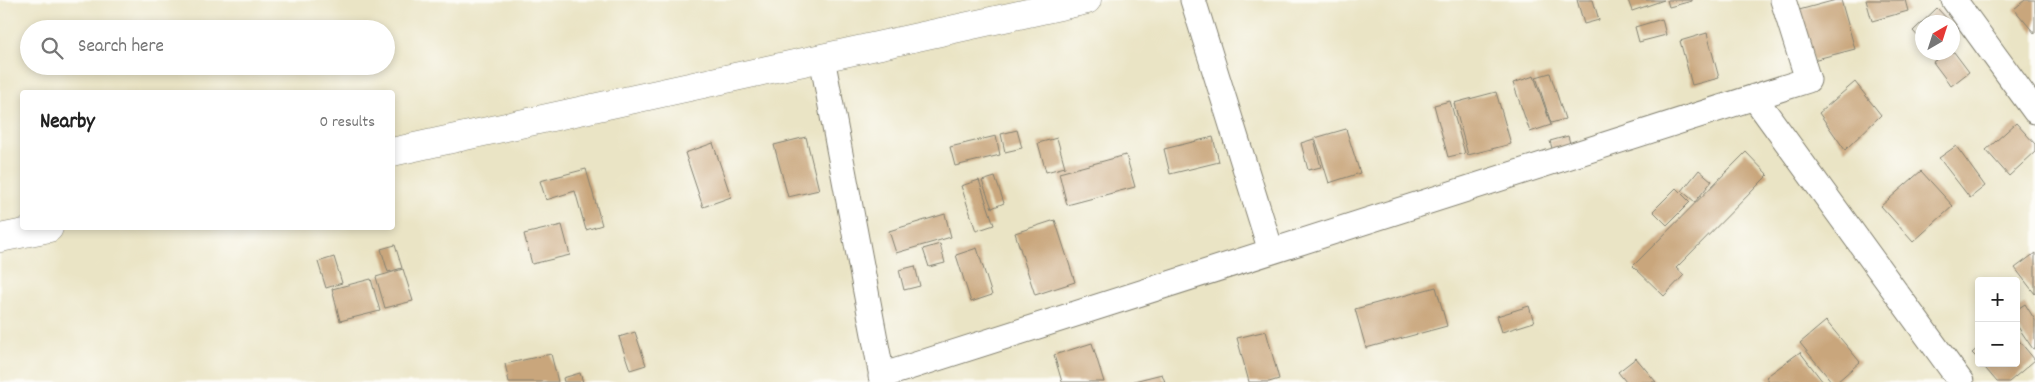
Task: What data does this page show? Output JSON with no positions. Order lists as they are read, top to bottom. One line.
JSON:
{"north":"top right","page":{"search":"Search here","heading":["Nearby","0 results"],"map_buttons":["+","−"]}}
